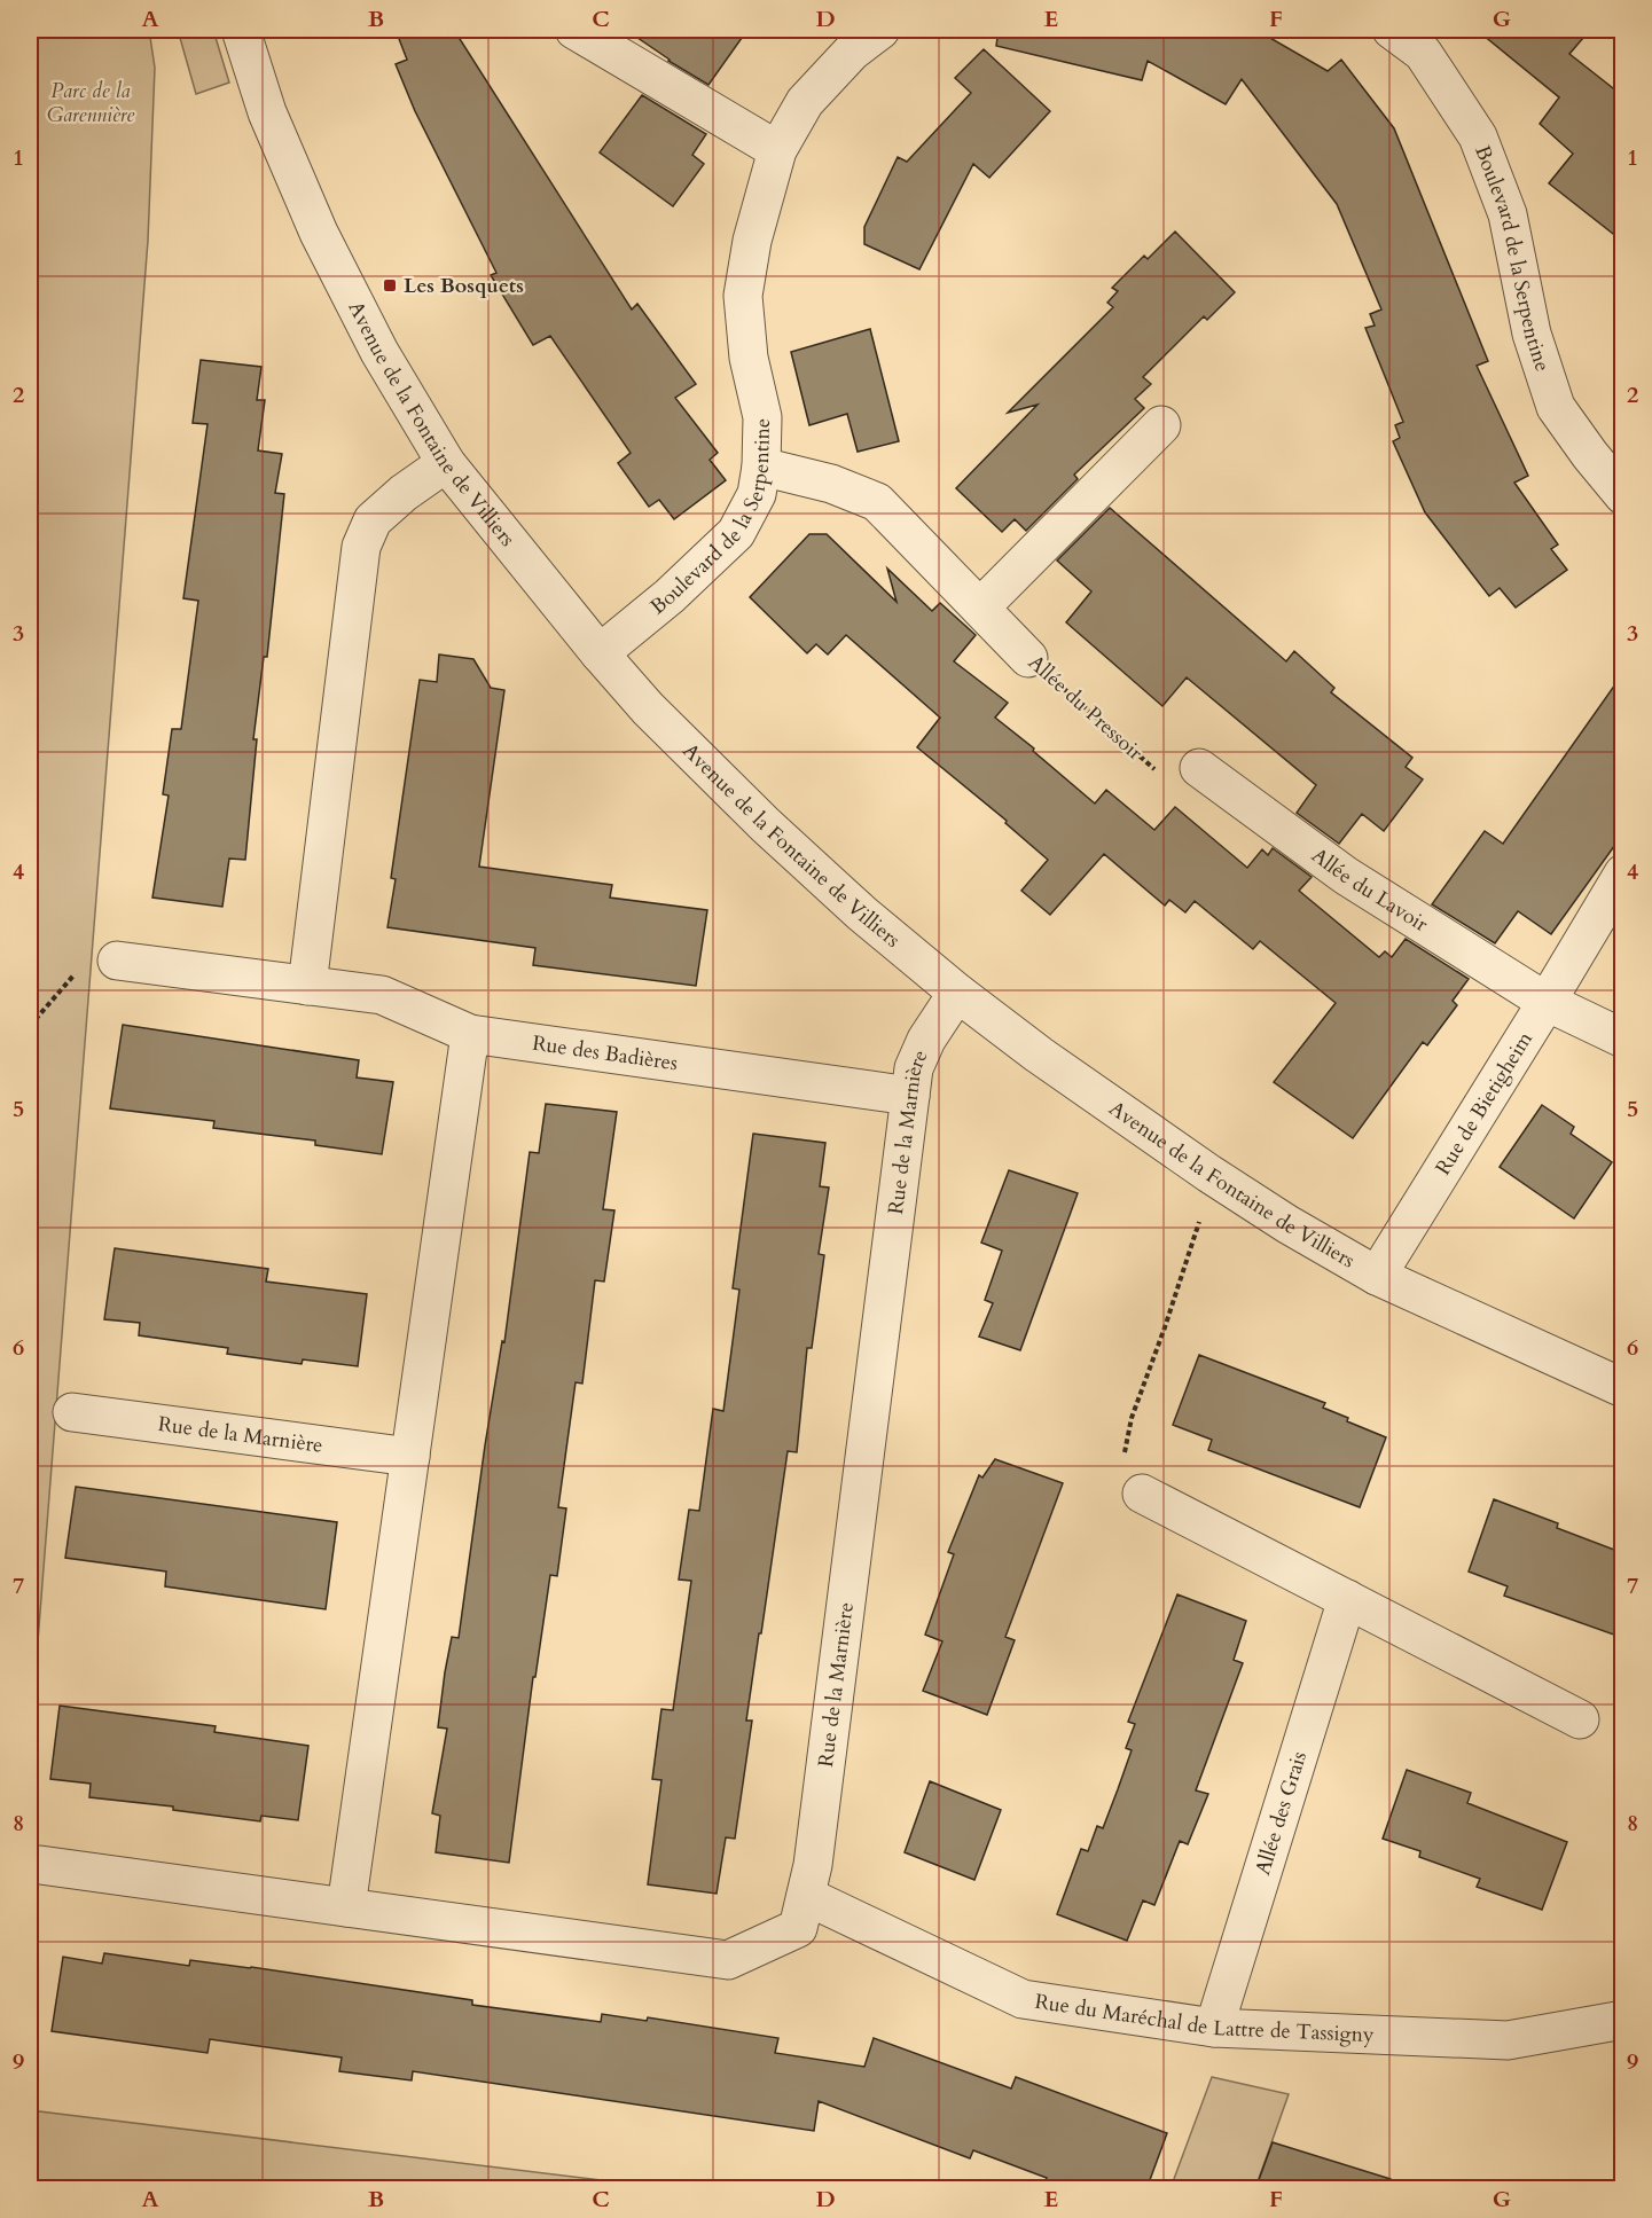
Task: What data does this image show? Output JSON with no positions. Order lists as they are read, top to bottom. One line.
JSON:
{"streets":{"street":["Boulevard de la Serpentine","Avenue de la Fontaine de Villiers","Allée du Pressoir","Allée du Lavoir","Rue des Badières","Rue de Bietigheim","Rue de la Marnière","Allée des Grais","Rue du Maréchal de Lattre de Tassigny"]},"crossings":[["Boulevard de la Serpentine","Avenue de la Fontaine de Villiers"],["Boulevard de la Serpentine","Allée du Pressoir"],["Avenue de la Fontaine de Villiers","Rue de Bietigheim"],["Avenue de la Fontaine de Villiers","Rue de la Marnière"],["Allée du Pressoir","Allée du Lavoir"],["Allée du Lavoir","Rue de Bietigheim"],["Rue des Badières","Rue de la Marnière"],["Rue de la Marnière","Rue du Maréchal de Lattre de Tassigny"],["Allée des Grais","Rue du Maréchal de Lattre de Tassigny"]],"parks":["Parc de la Garennière"],"places":{"transit":["Les Bosquets"]},"grid":{"columns":["A","B","C","D","E","F","G"],"rows":["1","2","3","4","5","6","7","8","9"]}}
